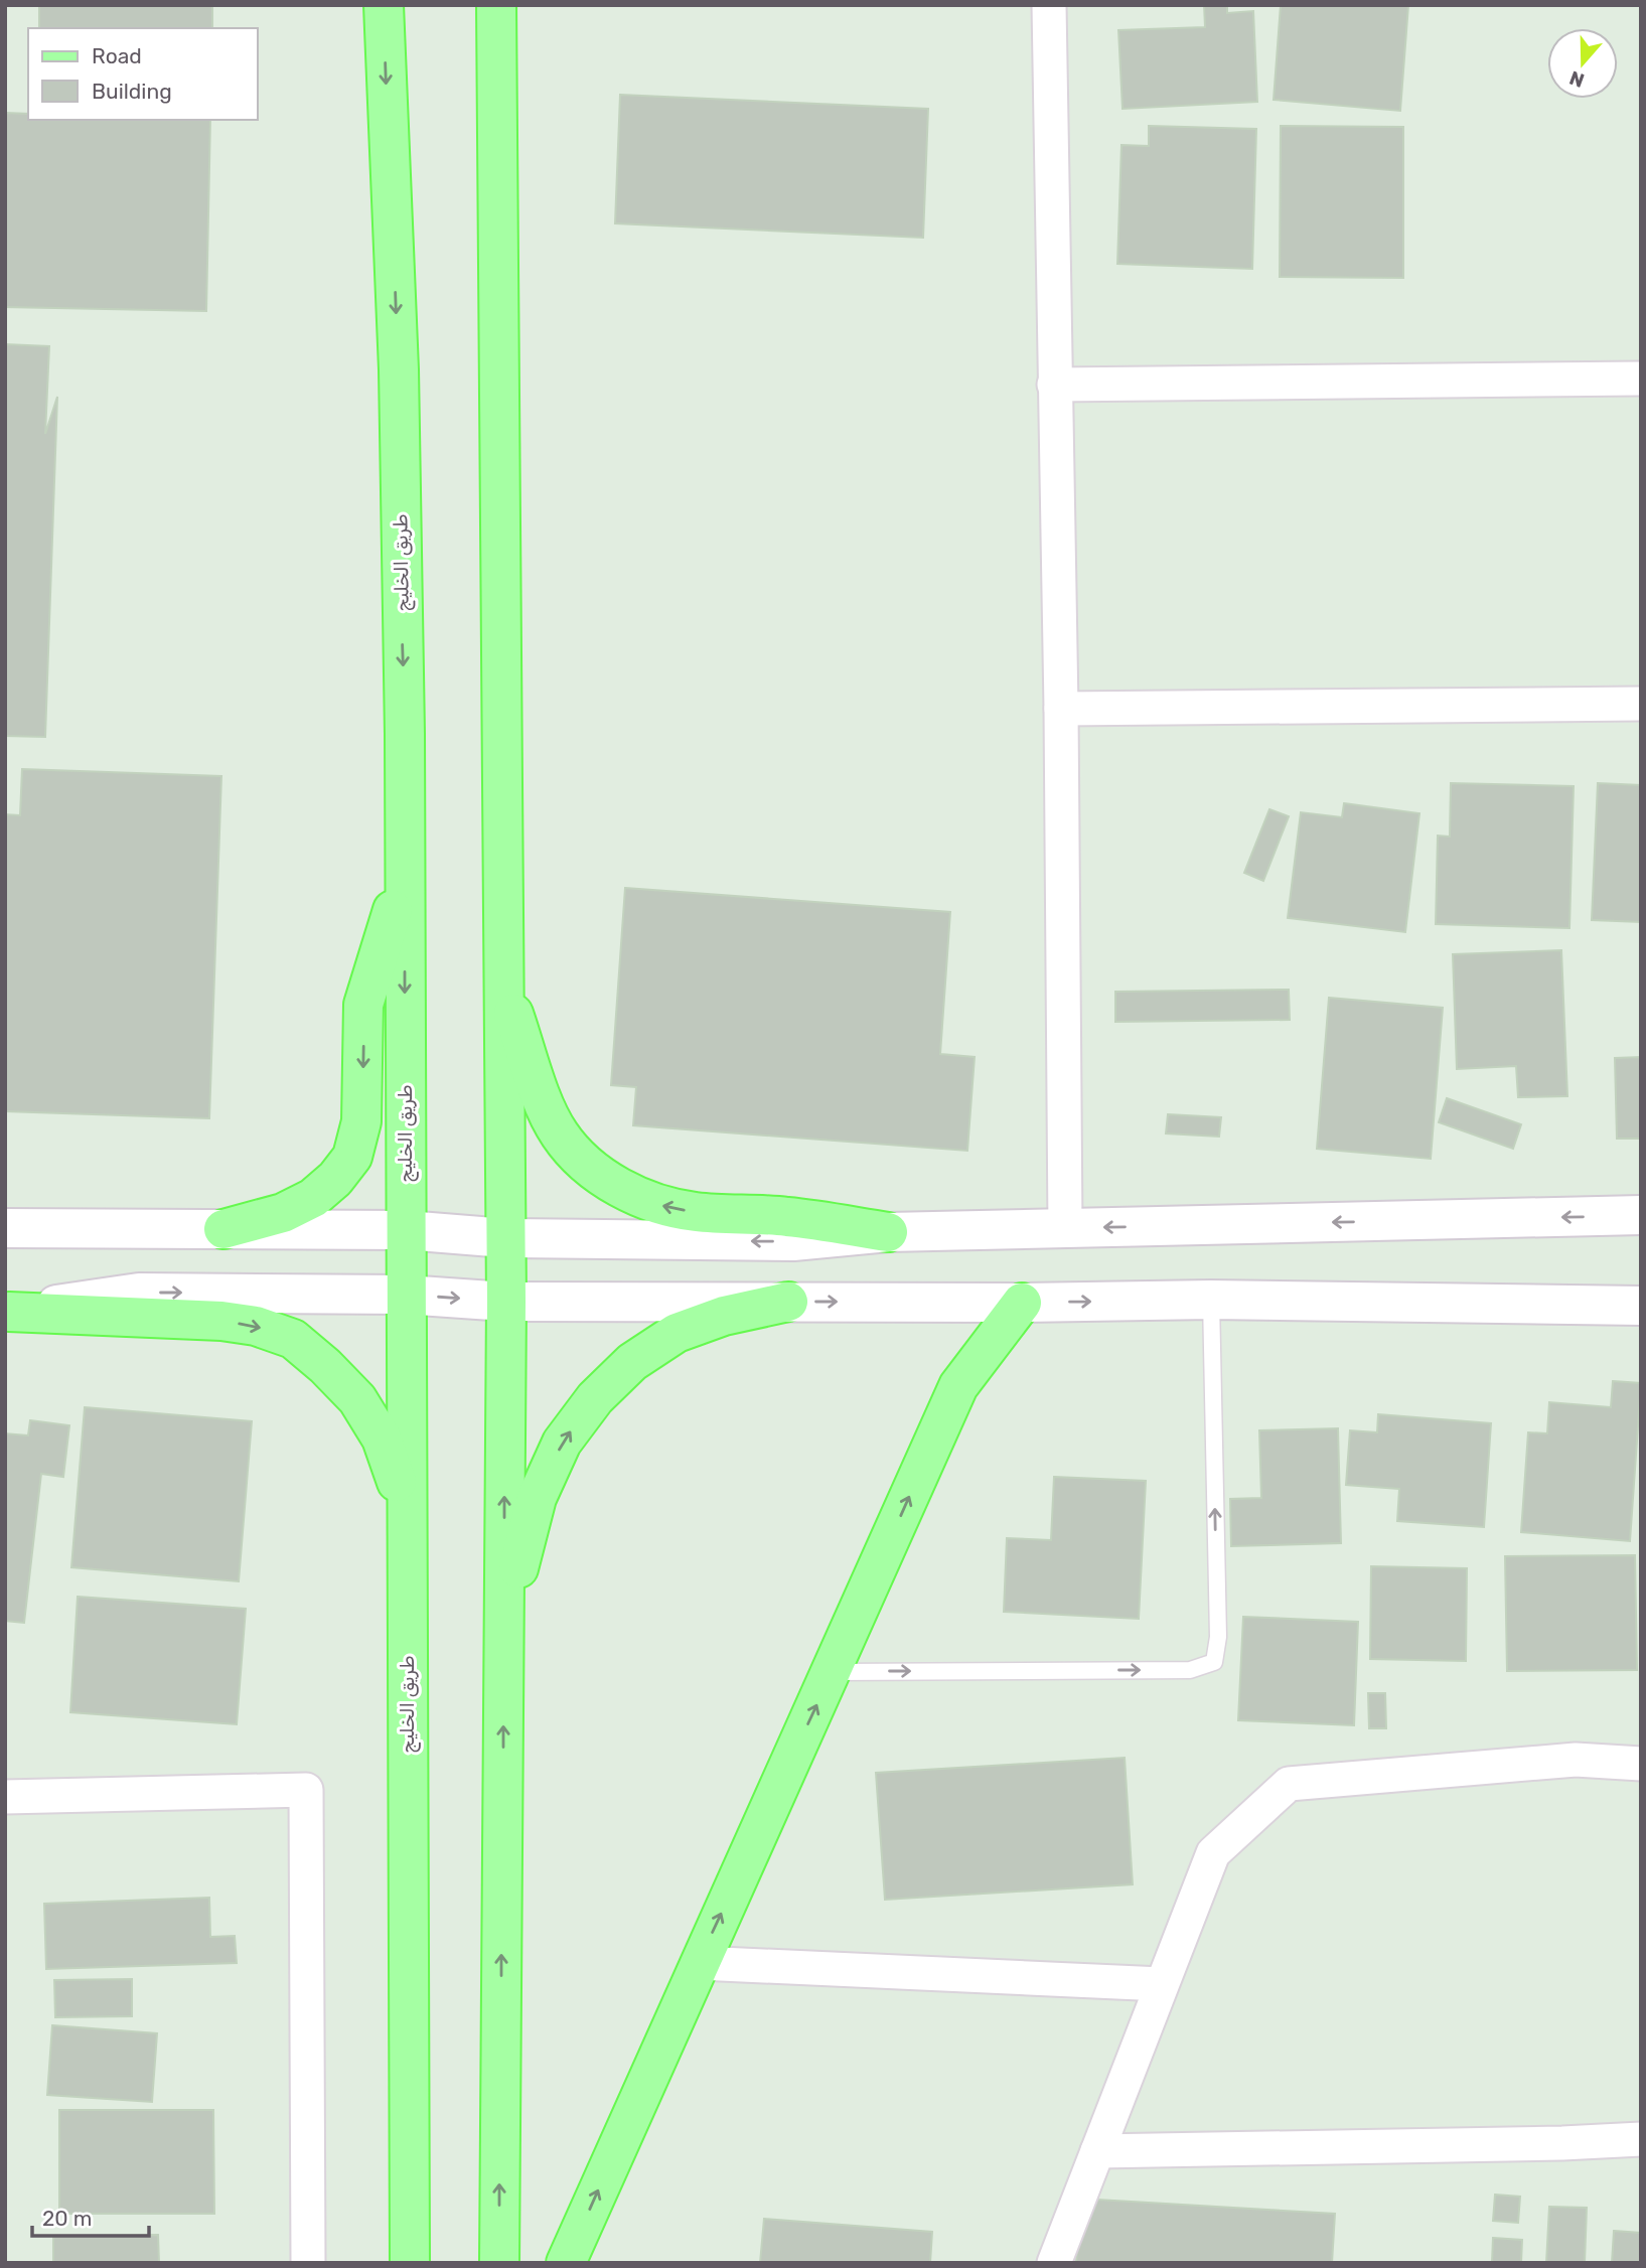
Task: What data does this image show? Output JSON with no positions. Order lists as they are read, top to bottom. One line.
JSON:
{"streets":{"main road":["طريق الخليج"]},"legend":["Road","Building"],"scale_bar":"20 m","north":"bottom"}
